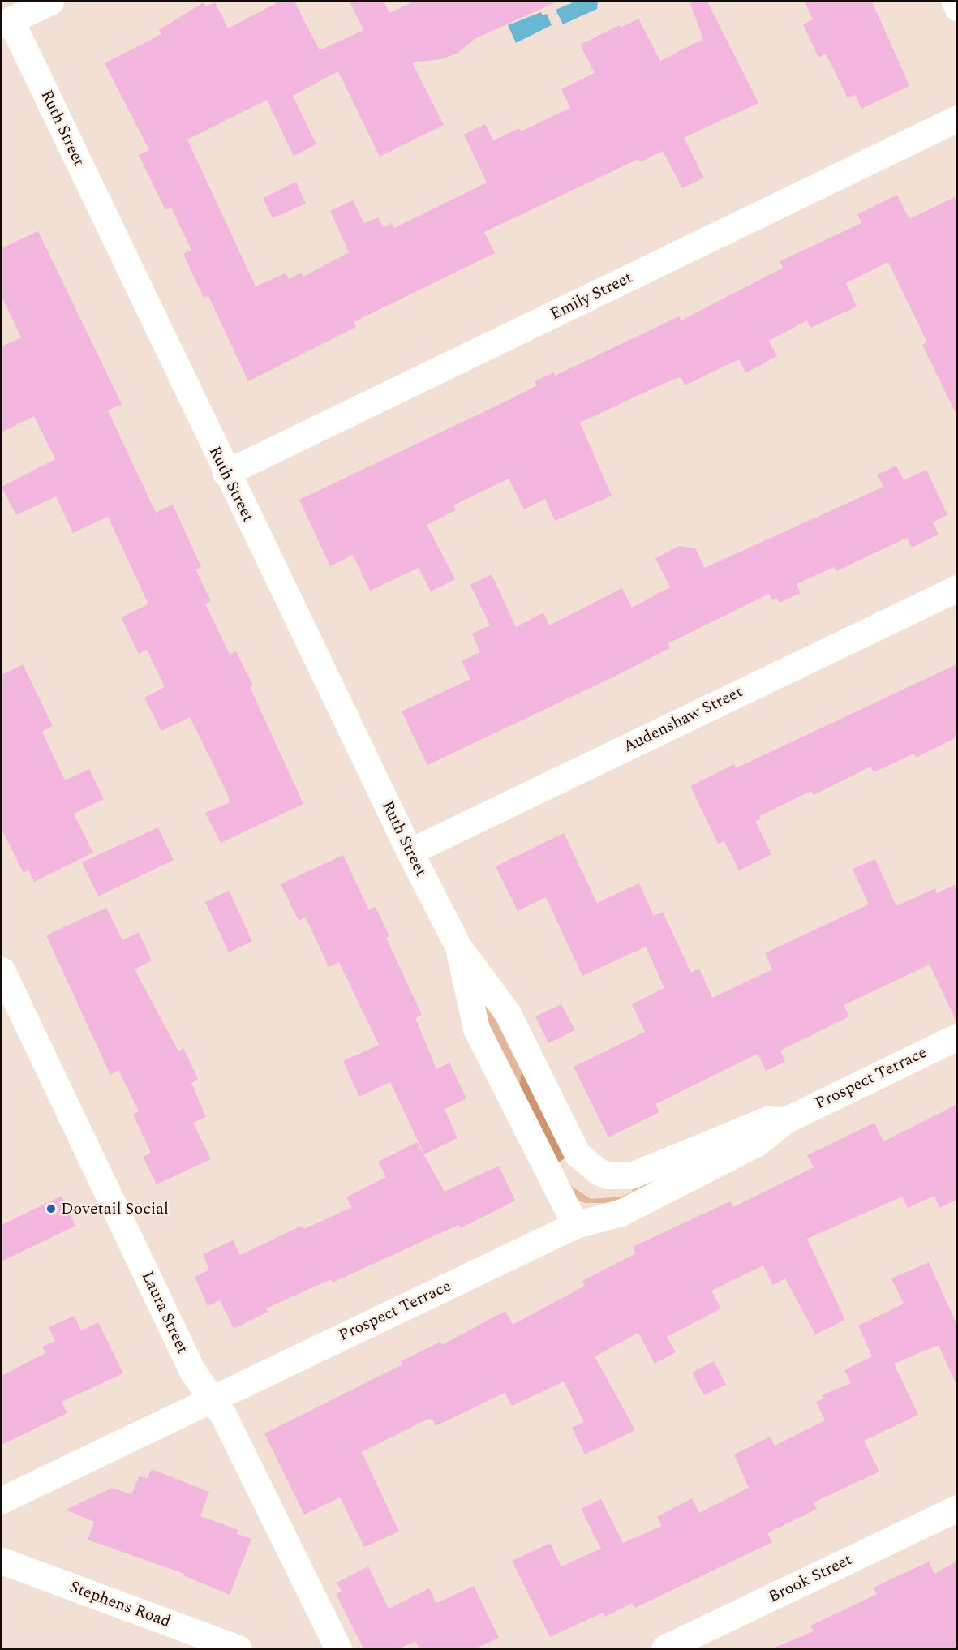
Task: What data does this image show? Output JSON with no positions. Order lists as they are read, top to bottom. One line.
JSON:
{"streets":{"street":["Ruth Street","Emily Street","Audenshaw Street","Prospect Terrace","Laura Street","Brook Street","Stephens Road"]},"crossings":[["Ruth Street","Emily Street"],["Ruth Street","Audenshaw Street"],["Ruth Street","Prospect Terrace"],["Prospect Terrace","Laura Street"]],"places":["Dovetail Social"]}
